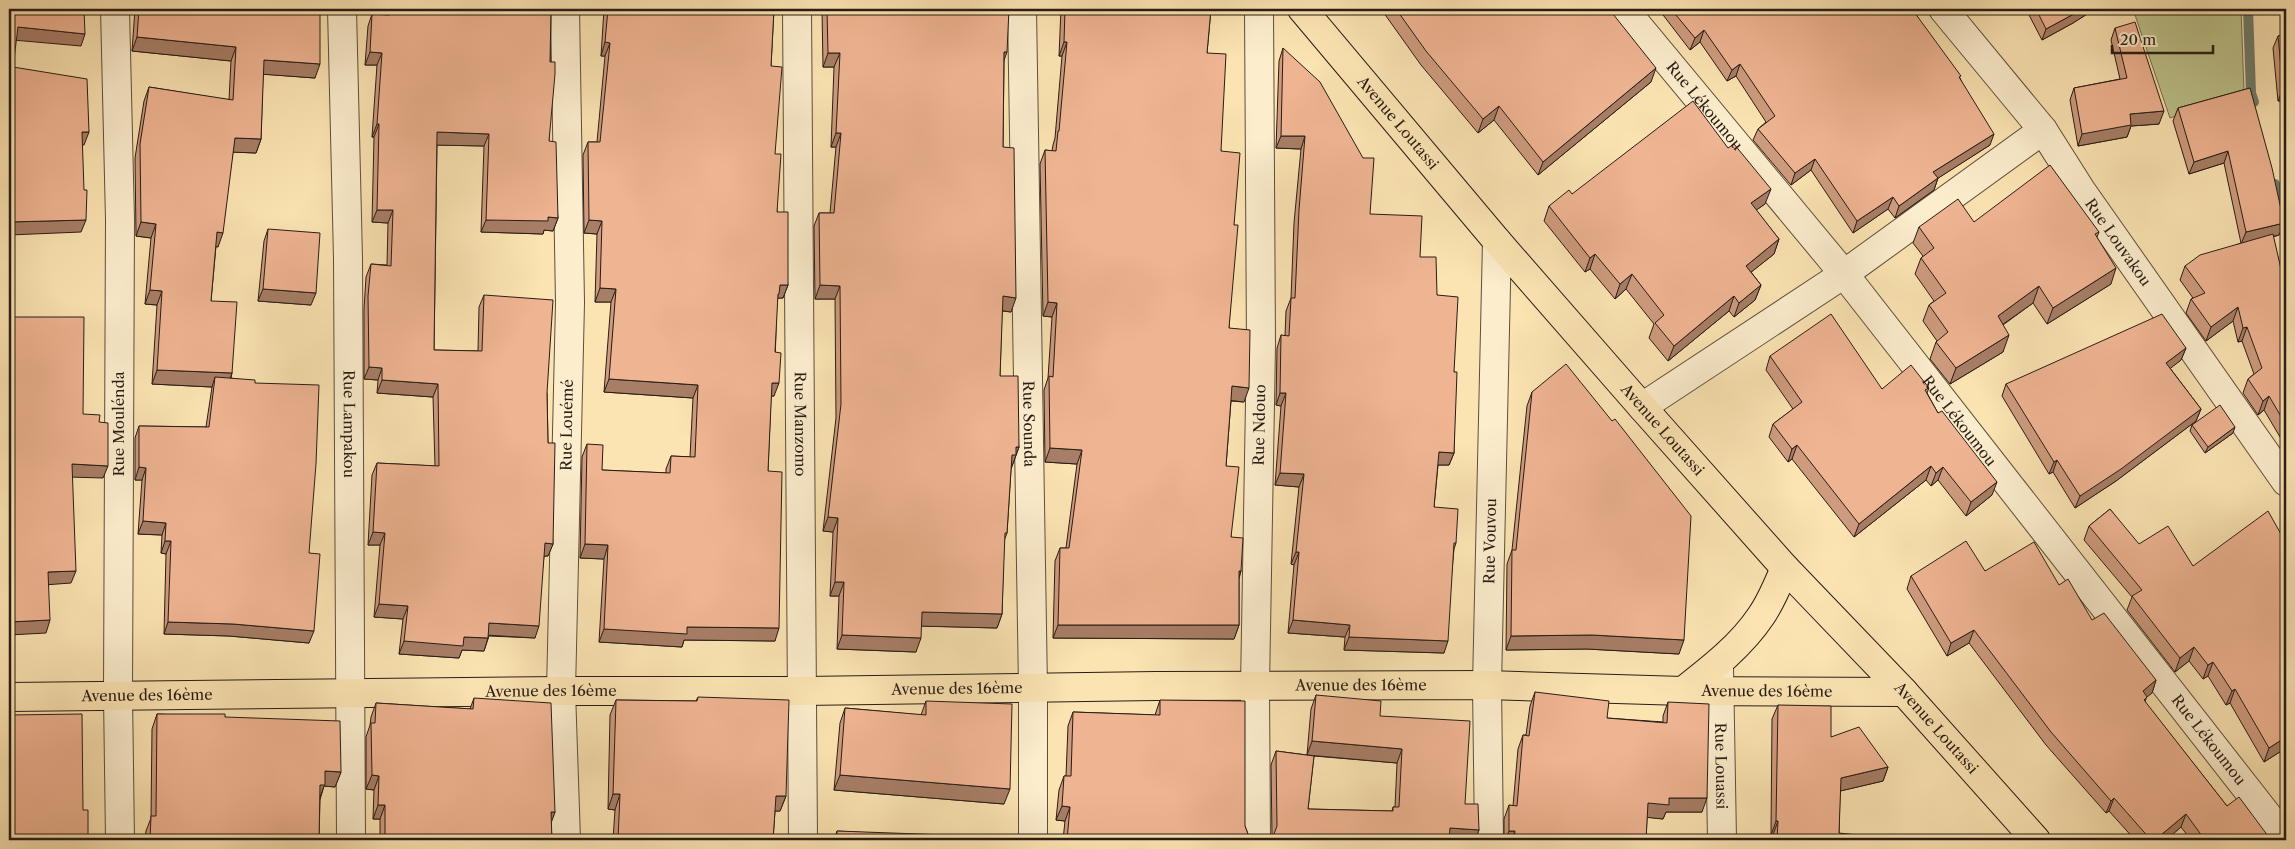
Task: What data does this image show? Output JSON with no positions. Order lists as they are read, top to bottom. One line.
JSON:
{"streets":{"main road":["Avenue Loutassi","Avenue des 16ème"],"street":["Rue Lékoumou","Rue Louvakou","Rue Moulénda","Rue Lampakou","Rue Sounda","Rue Louémé","Rue Manzomo","Rue Ndouo","Rue Vouvou","Rue Louassi"]},"crossings":[["Avenue Loutassi","Rue Vouvou"],["Avenue Loutassi","Avenue des 16ème"],["Rue Moulénda","Avenue des 16ème"],["Rue Lampakou","Avenue des 16ème"],["Rue Sounda","Avenue des 16ème"],["Rue Louémé","Avenue des 16ème"],["Rue Manzomo","Avenue des 16ème"],["Rue Ndouo","Avenue des 16ème"],["Rue Vouvou","Avenue des 16ème"],["Avenue des 16ème","Rue Louassi"]],"scale_bar":"20 m"}
